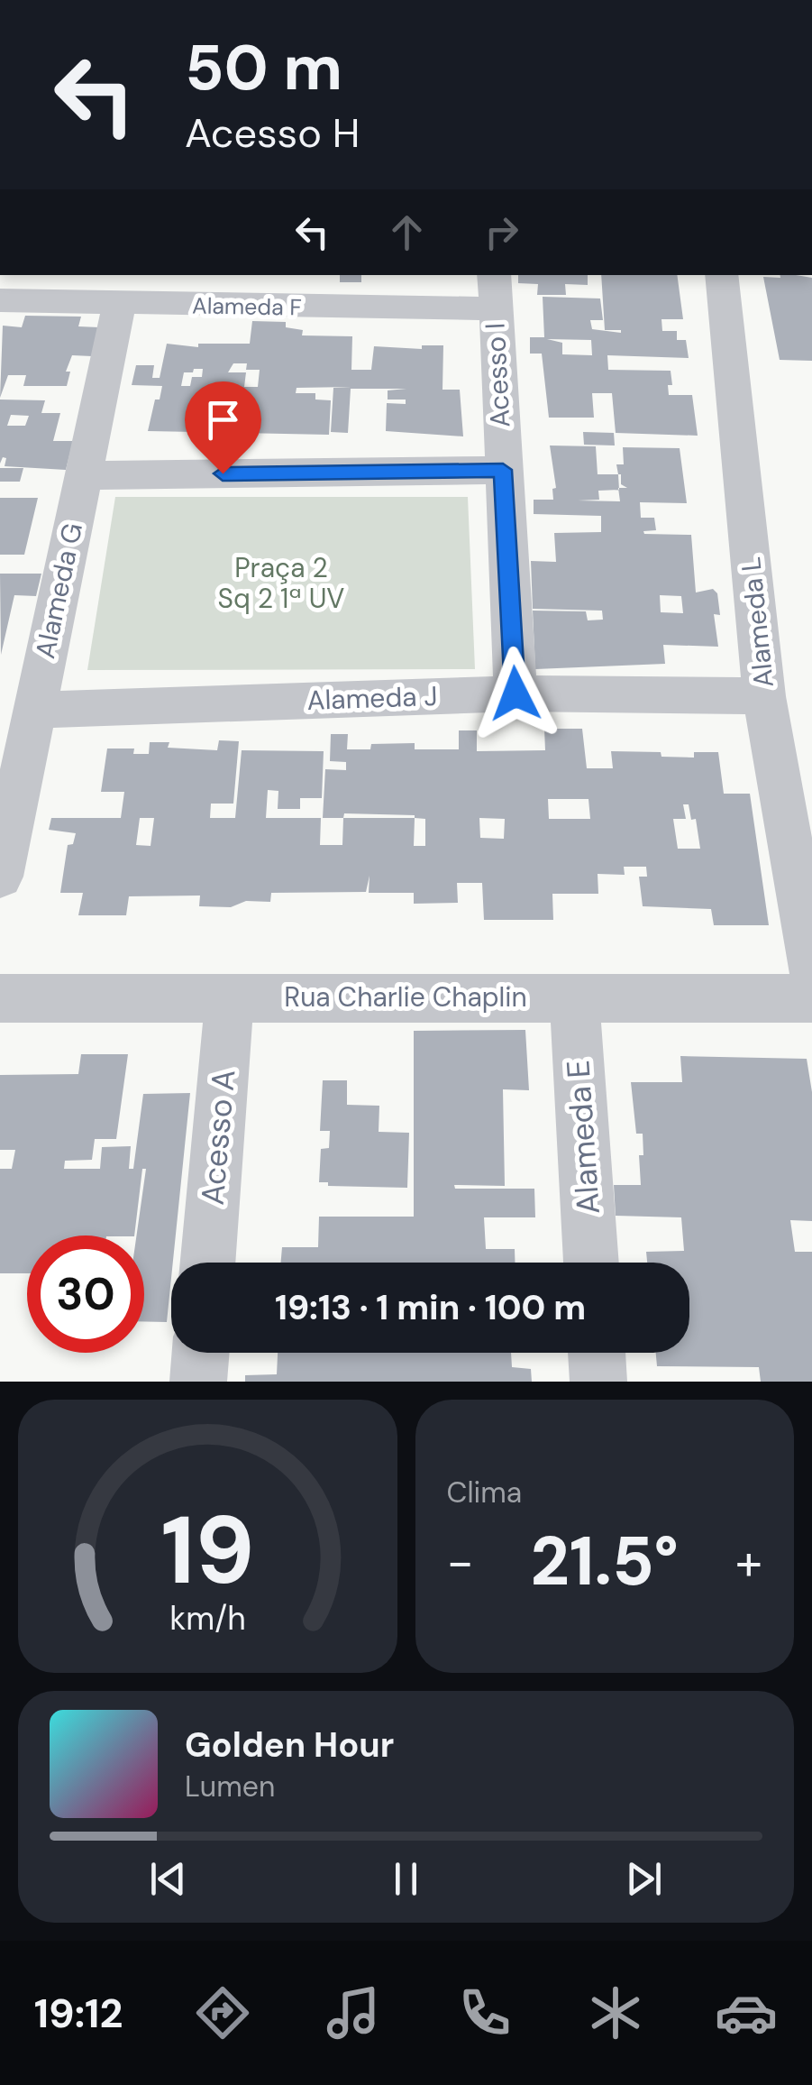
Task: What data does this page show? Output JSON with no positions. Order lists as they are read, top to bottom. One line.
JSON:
{"streets":{"street":["Alameda F","Acesso I","Alameda G","Alameda L","Alameda J","Rua Charlie Chaplin","Acesso A","Alameda E"]},"crossings":[["Alameda F","Acesso I"],["Alameda F","Alameda G"],["Acesso I","Alameda J"],["Alameda G","Alameda J"],["Alameda L","Alameda J"],["Rua Charlie Chaplin","Acesso A"],["Rua Charlie Chaplin","Alameda E"]],"parks":["Praça 2 Sq 2 1ª UV"],"page":{"turn":["50 m","Acesso H"],"limit":"30","trip":"19:13 · 1 min · 100 m","tile":"Clima","heat":["−","21.5°","+"],"song":["Golden Hour","Lumen"],"tabs":"19:12","gauge":["19","km/h"]}}
